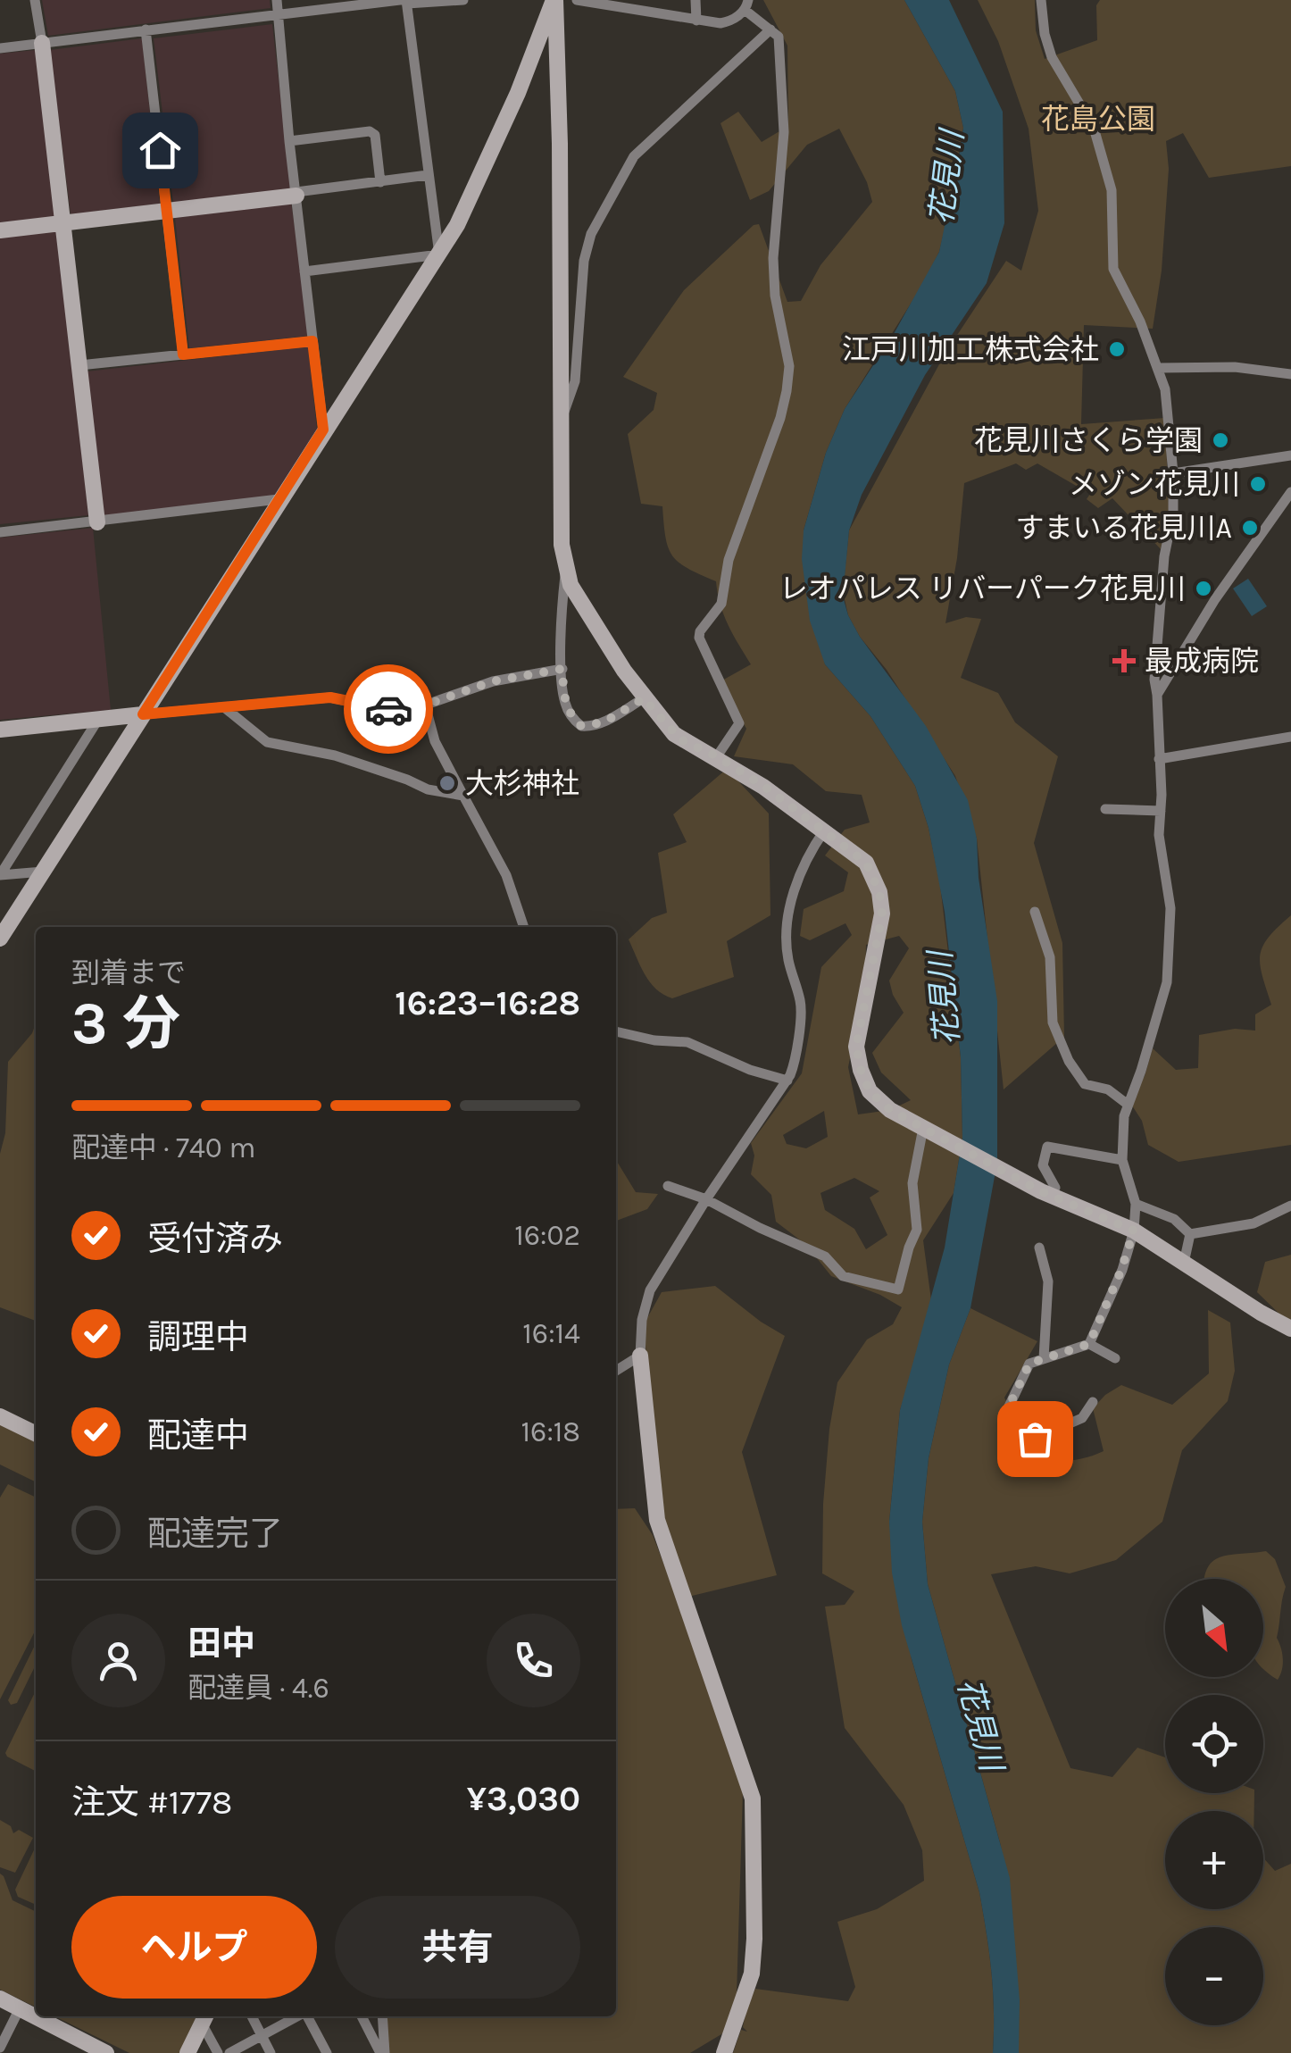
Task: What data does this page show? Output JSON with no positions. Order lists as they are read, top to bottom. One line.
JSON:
{"water":["花見川"],"parks":["花島公園"],"places":{"other":["江戸川加工株式会社","花見川さくら学園","メゾン花見川","すまいる花見川A","レオパレス リバーパーク花見川","大杉神社"],"health":["最成病院"]},"north":"bottom right","page":{"heading":["3 分","到着まで","16:23–16:28"],"panel":["田中","配達員 · 4.6","注文 #1778","¥3,030"],"bar":"配達中 · 740 m","list":[["受付済み","16:02"],["調理中","16:14"],["配達中","16:18"],"配達完了"],"map_buttons":["+","−"],"buttons":["ヘルプ","共有"]}}
